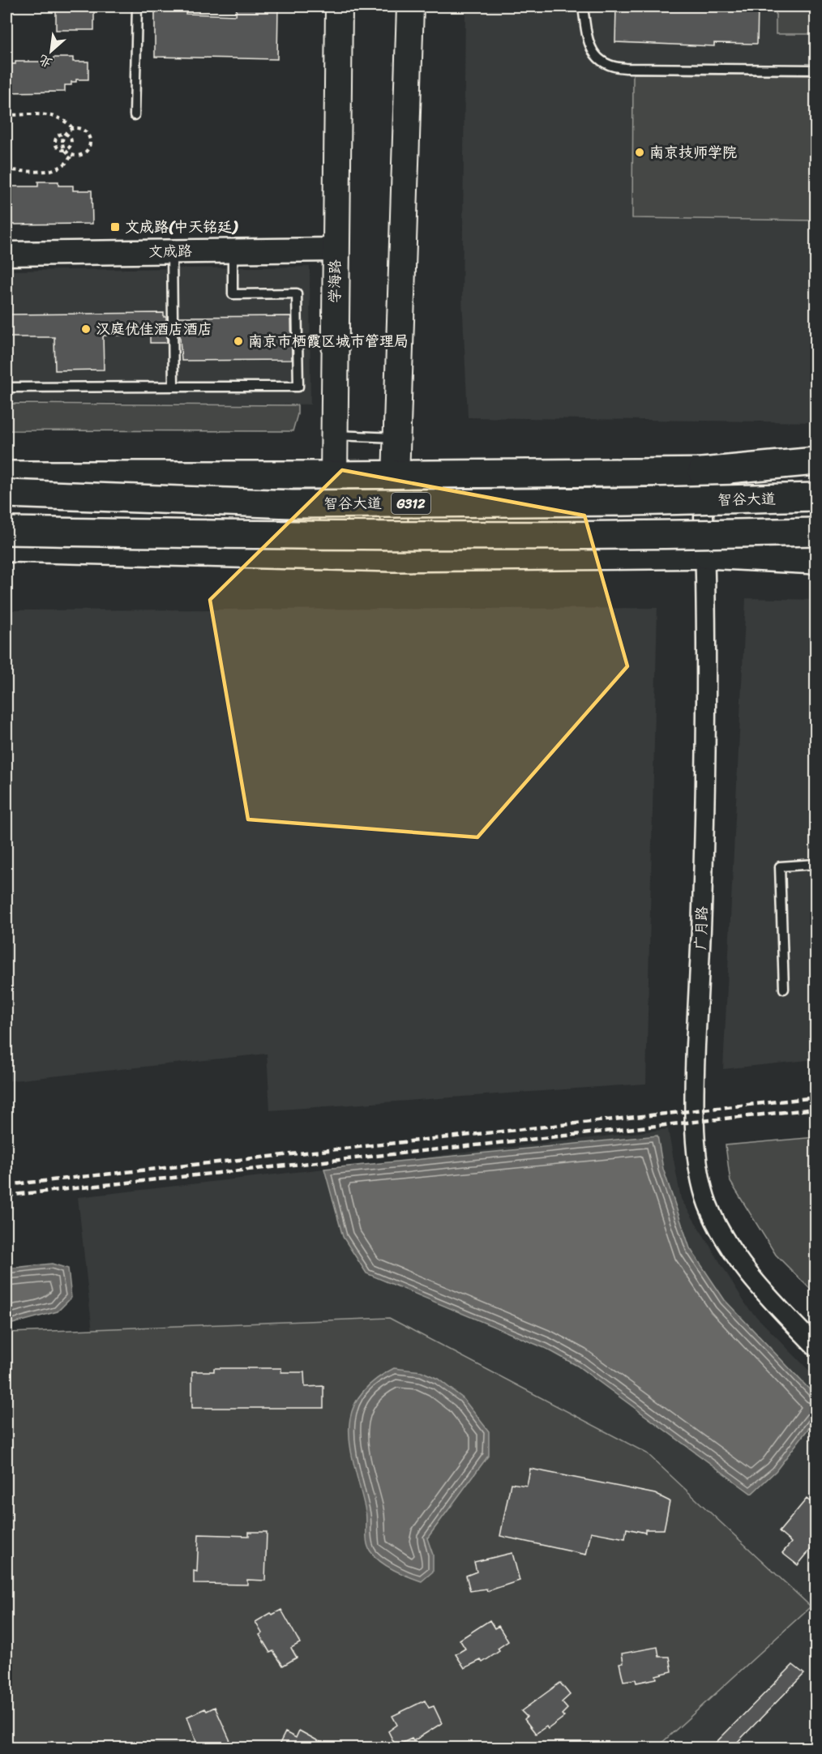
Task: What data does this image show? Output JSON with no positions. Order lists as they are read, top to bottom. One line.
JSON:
{"streets":{"main road":["学海路","智谷大道","G312"],"street":["文成路","广月路"]},"crossings":[["文成路","学海路"],["学海路","智谷大道"],["智谷大道","广月路"]],"places":{"other":["南京技师学院","汉庭优佳酒店酒店","南京市栖霞区城市管理局"],"transit":["文成路(中天铭廷)"]},"north":"bottom left"}
